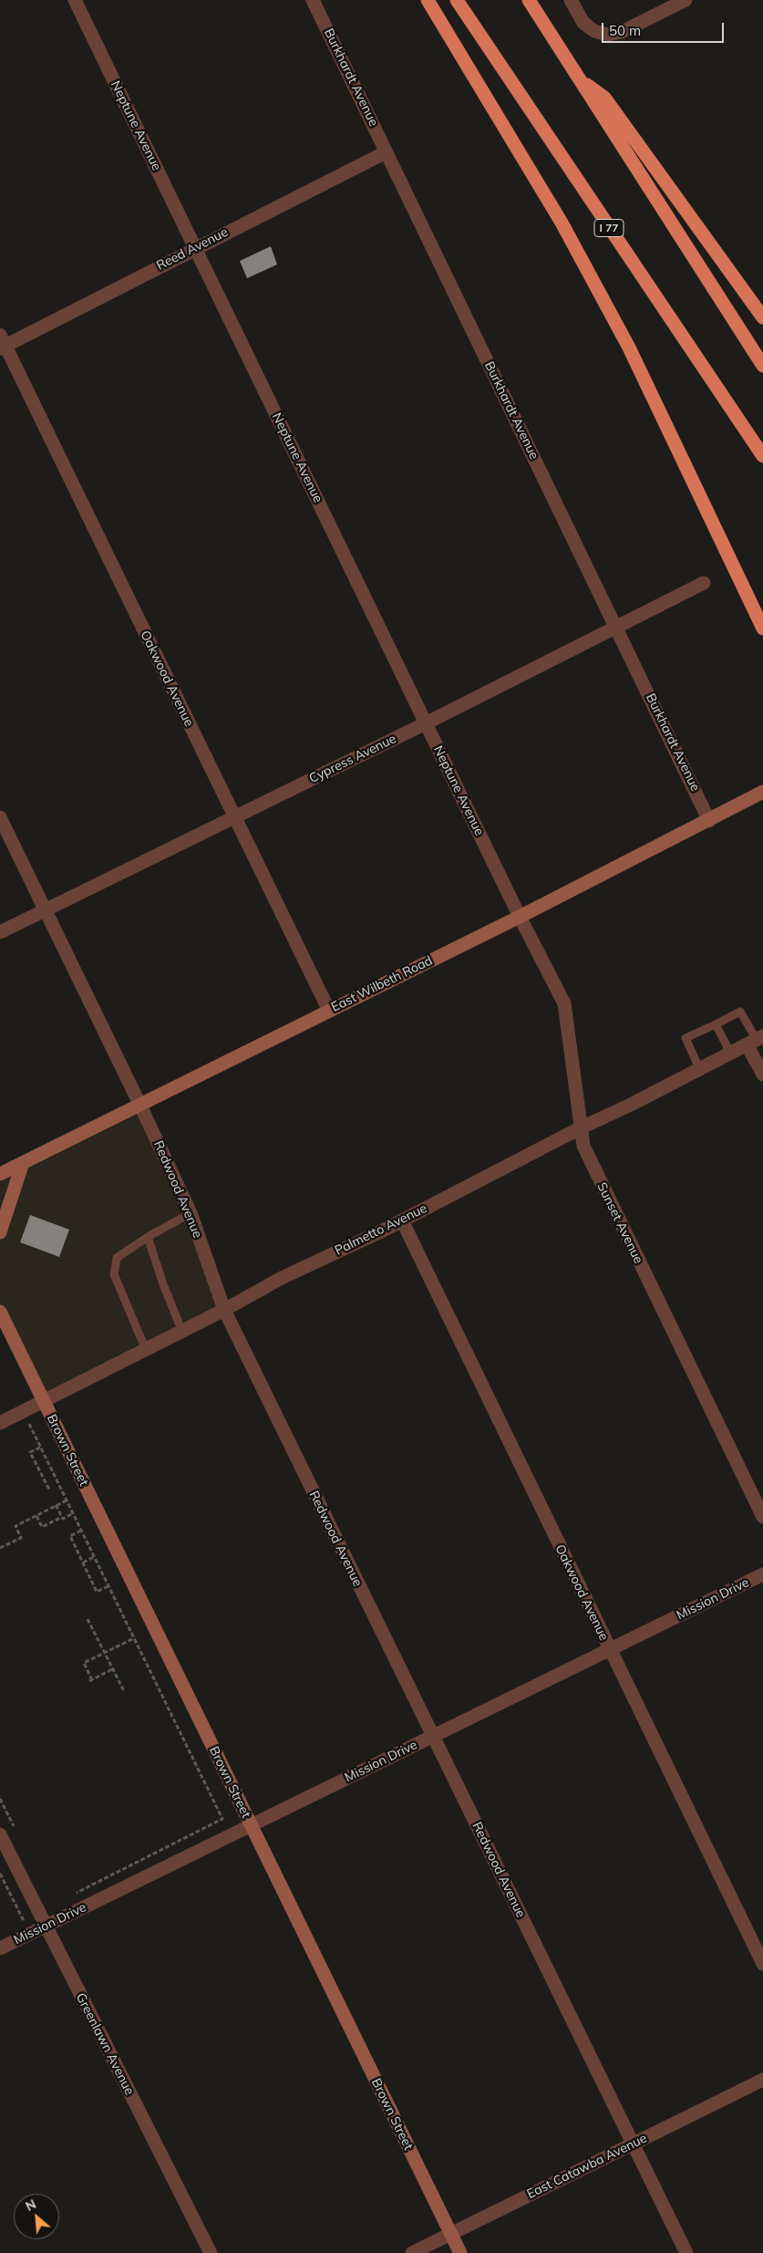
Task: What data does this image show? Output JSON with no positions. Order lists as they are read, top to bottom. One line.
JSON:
{"streets":{"highway":["I 77"],"main road":["East Wilbeth Road","Brown Street"],"street":["Burkhardt Avenue","Neptune Avenue","Reed Avenue","Oakwood Avenue","Cypress Avenue","Redwood Avenue","Sunset Avenue","Palmetto Avenue","Mission Drive","Greenlawn Avenue","East Catawba Avenue"]},"crossings":[["Burkhardt Avenue","Reed Avenue"],["Burkhardt Avenue","Cypress Avenue"],["Burkhardt Avenue","East Wilbeth Road"],["Neptune Avenue","Reed Avenue"],["Neptune Avenue","Cypress Avenue"],["Neptune Avenue","East Wilbeth Road"],["Neptune Avenue","Sunset Avenue"],["Reed Avenue","Oakwood Avenue"],["Oakwood Avenue","Cypress Avenue"],["Oakwood Avenue","East Wilbeth Road"],["Oakwood Avenue","Palmetto Avenue"],["Oakwood Avenue","Mission Drive"],["Cypress Avenue","Redwood Avenue"],["East Wilbeth Road","Redwood Avenue"],["East Wilbeth Road","Sunset Avenue"],["Redwood Avenue","Palmetto Avenue"],["Redwood Avenue","Mission Drive"],["Redwood Avenue","East Catawba Avenue"],["Sunset Avenue","Palmetto Avenue"],["Palmetto Avenue","Brown Street"],["Brown Street","Mission Drive"],["Brown Street","East Catawba Avenue"],["Mission Drive","Greenlawn Avenue"]],"scale_bar":"50 m","north":"top left"}
